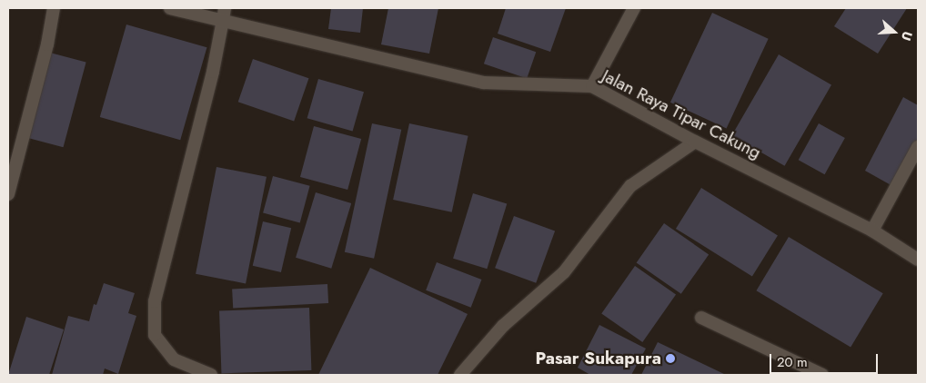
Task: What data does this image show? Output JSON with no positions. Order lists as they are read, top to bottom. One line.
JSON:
{"streets":{"street":["Jalan Raya Tipar Cakung"]},"places":["Pasar Sukapura"],"scale_bar":"20 m","north":"right"}
